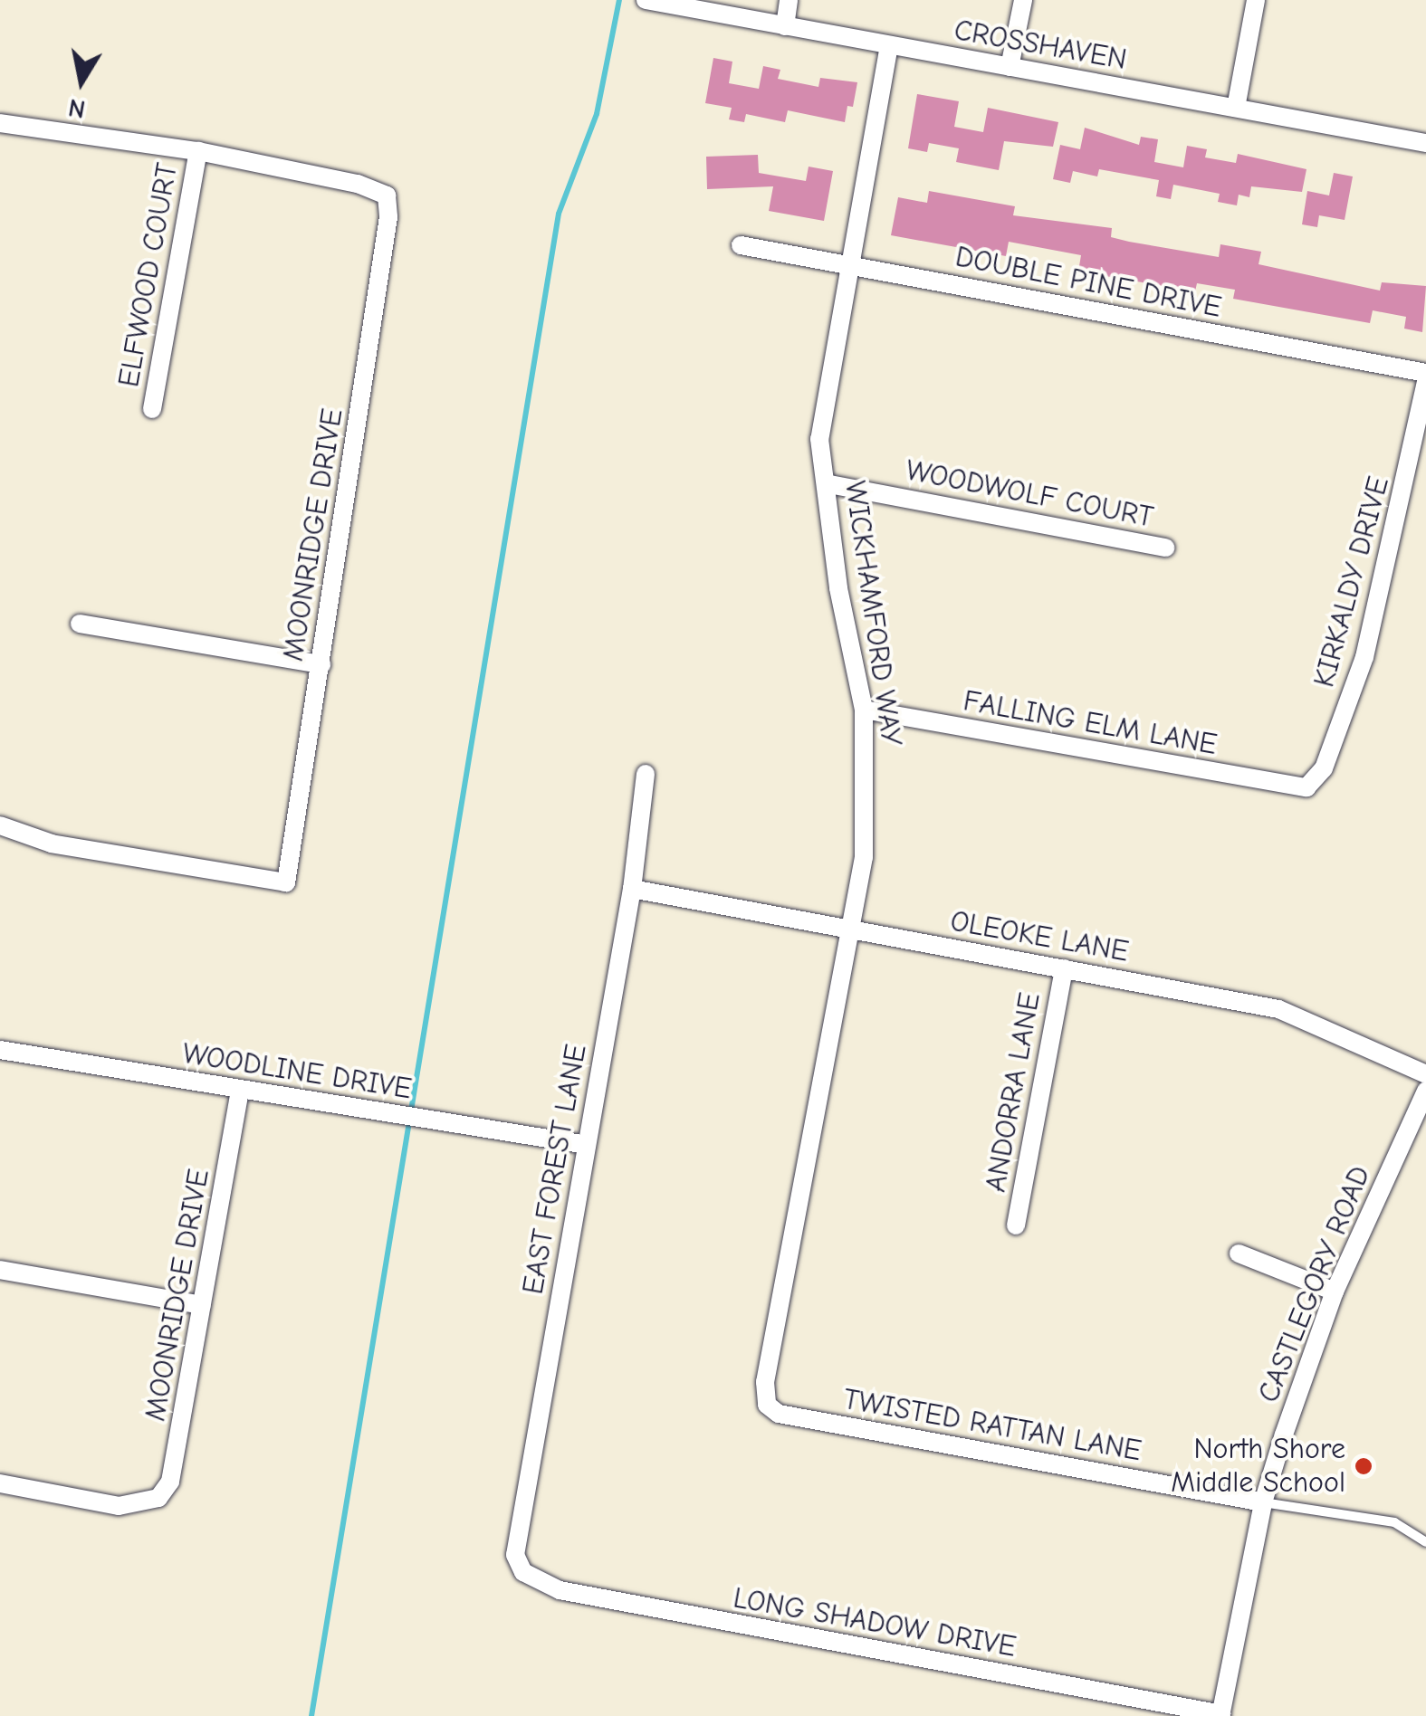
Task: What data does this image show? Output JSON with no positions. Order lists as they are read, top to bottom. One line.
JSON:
{"streets":{"street":["CROSSHAVEN","ELFWOOD COURT","DOUBLE PINE DRIVE","WOODWOLF COURT","MOONRIDGE DRIVE","KIRKALDY DRIVE","WICKHAMFORD WAY","FALLING ELM LANE","OLEOKE LANE","WOODLINE DRIVE","ANDORRA LANE","EAST FOREST LANE","CASTLEGORY ROAD","TWISTED RATTAN LANE","LONG SHADOW DRIVE"]},"crossings":[["CROSSHAVEN","WICKHAMFORD WAY"],["ELFWOOD COURT","MOONRIDGE DRIVE"],["DOUBLE PINE DRIVE","WICKHAMFORD WAY"],["WOODWOLF COURT","WICKHAMFORD WAY"],["MOONRIDGE DRIVE","WOODLINE DRIVE"],["KIRKALDY DRIVE","FALLING ELM LANE"],["WICKHAMFORD WAY","FALLING ELM LANE"],["WICKHAMFORD WAY","OLEOKE LANE"],["WICKHAMFORD WAY","TWISTED RATTAN LANE"],["OLEOKE LANE","ANDORRA LANE"],["OLEOKE LANE","EAST FOREST LANE"],["WOODLINE DRIVE","EAST FOREST LANE"],["EAST FOREST LANE","LONG SHADOW DRIVE"],["CASTLEGORY ROAD","TWISTED RATTAN LANE"],["CASTLEGORY ROAD","LONG SHADOW DRIVE"]],"places":["North Shore Middle School"],"north":"bottom"}
